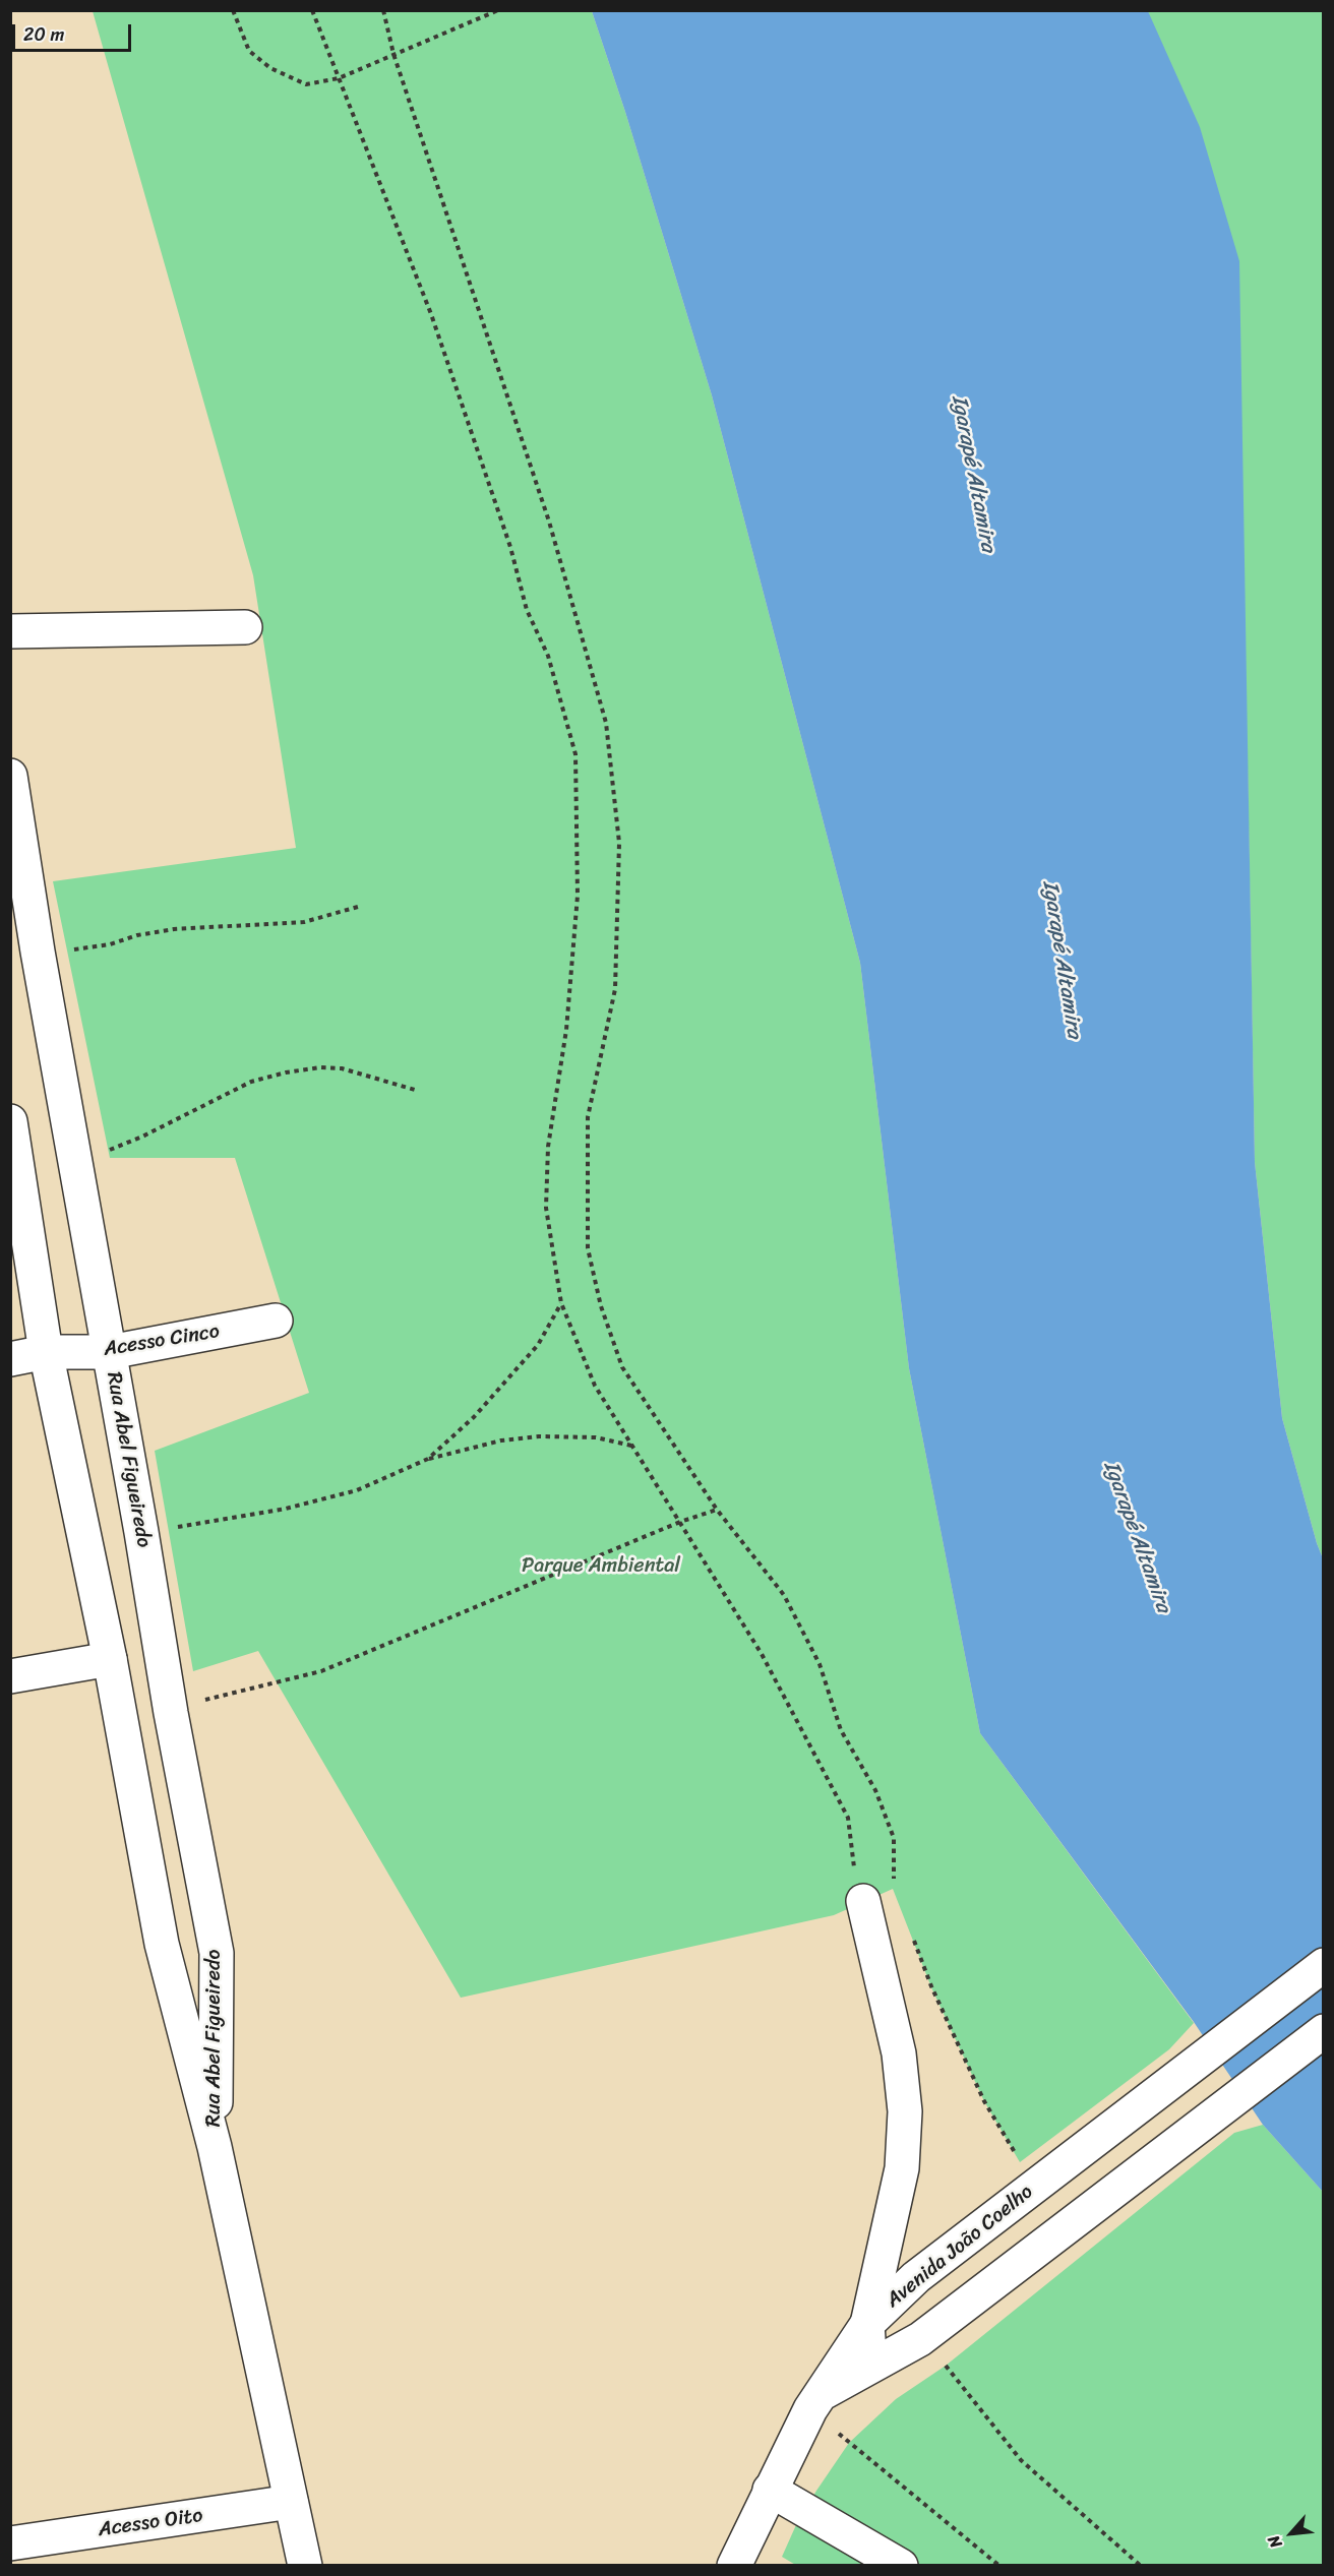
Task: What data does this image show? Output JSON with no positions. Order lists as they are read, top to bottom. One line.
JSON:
{"streets":{"street":["Acesso Cinco","Rua Abel Figueiredo","Avenida João Coelho","Acesso Oito"]},"crossings":[["Acesso Cinco","Rua Abel Figueiredo"],["Rua Abel Figueiredo","Acesso Oito"]],"water":["Igarapé Altamira"],"parks":["Parque Ambiental"],"scale_bar":"20 m","north":"bottom left"}
